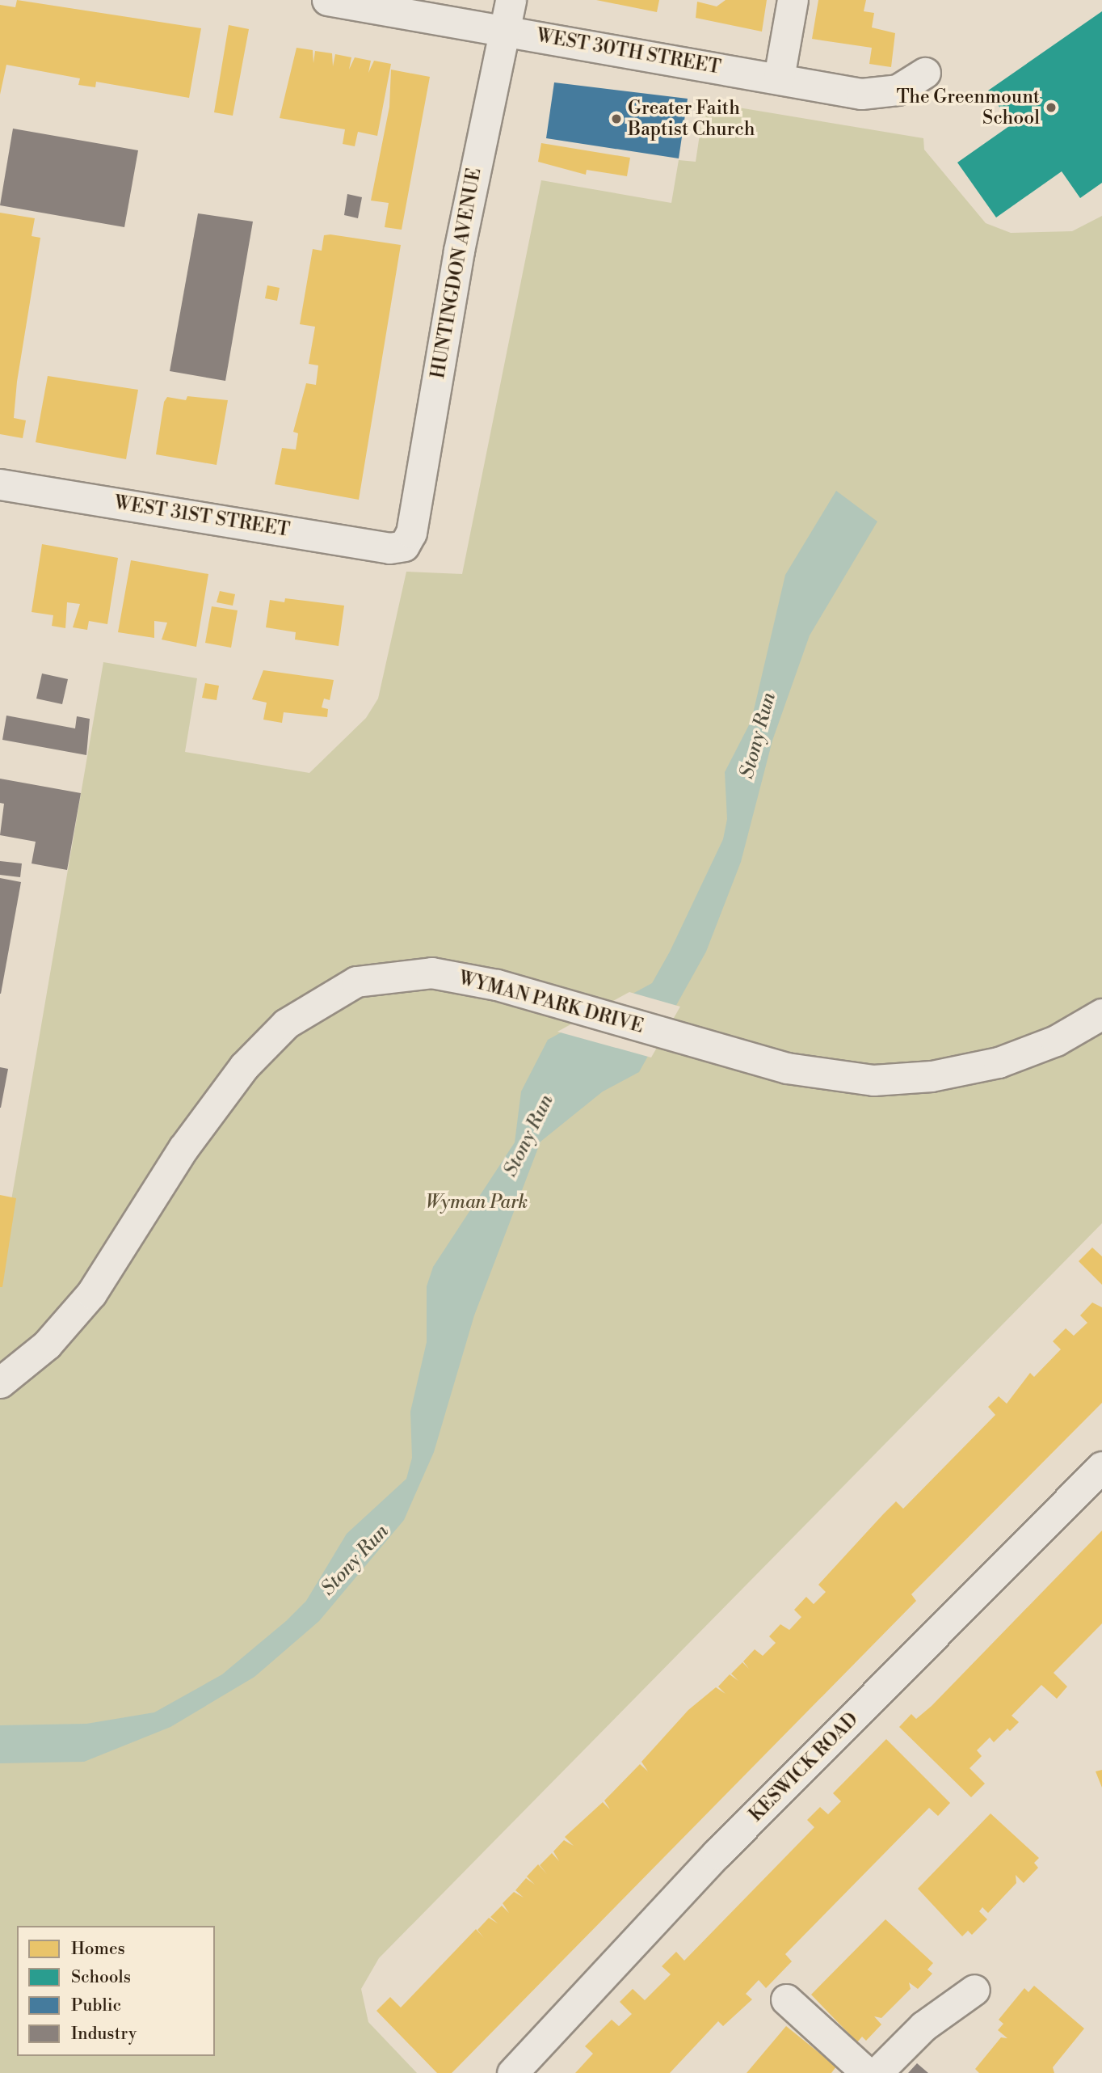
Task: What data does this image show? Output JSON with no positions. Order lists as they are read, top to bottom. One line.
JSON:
{"streets":{"street":["WEST 30TH STREET","HUNTINGDON AVENUE","WEST 31ST STREET","WYMAN PARK DRIVE","KESWICK ROAD"]},"crossings":[["WEST 30TH STREET","HUNTINGDON AVENUE"],["HUNTINGDON AVENUE","WEST 31ST STREET"]],"water":["Stony Run"],"parks":["Wyman Park"],"places":["The Greenmount School","Greater Faith Baptist Church"],"legend":["Homes","Schools","Public","Industry"]}
